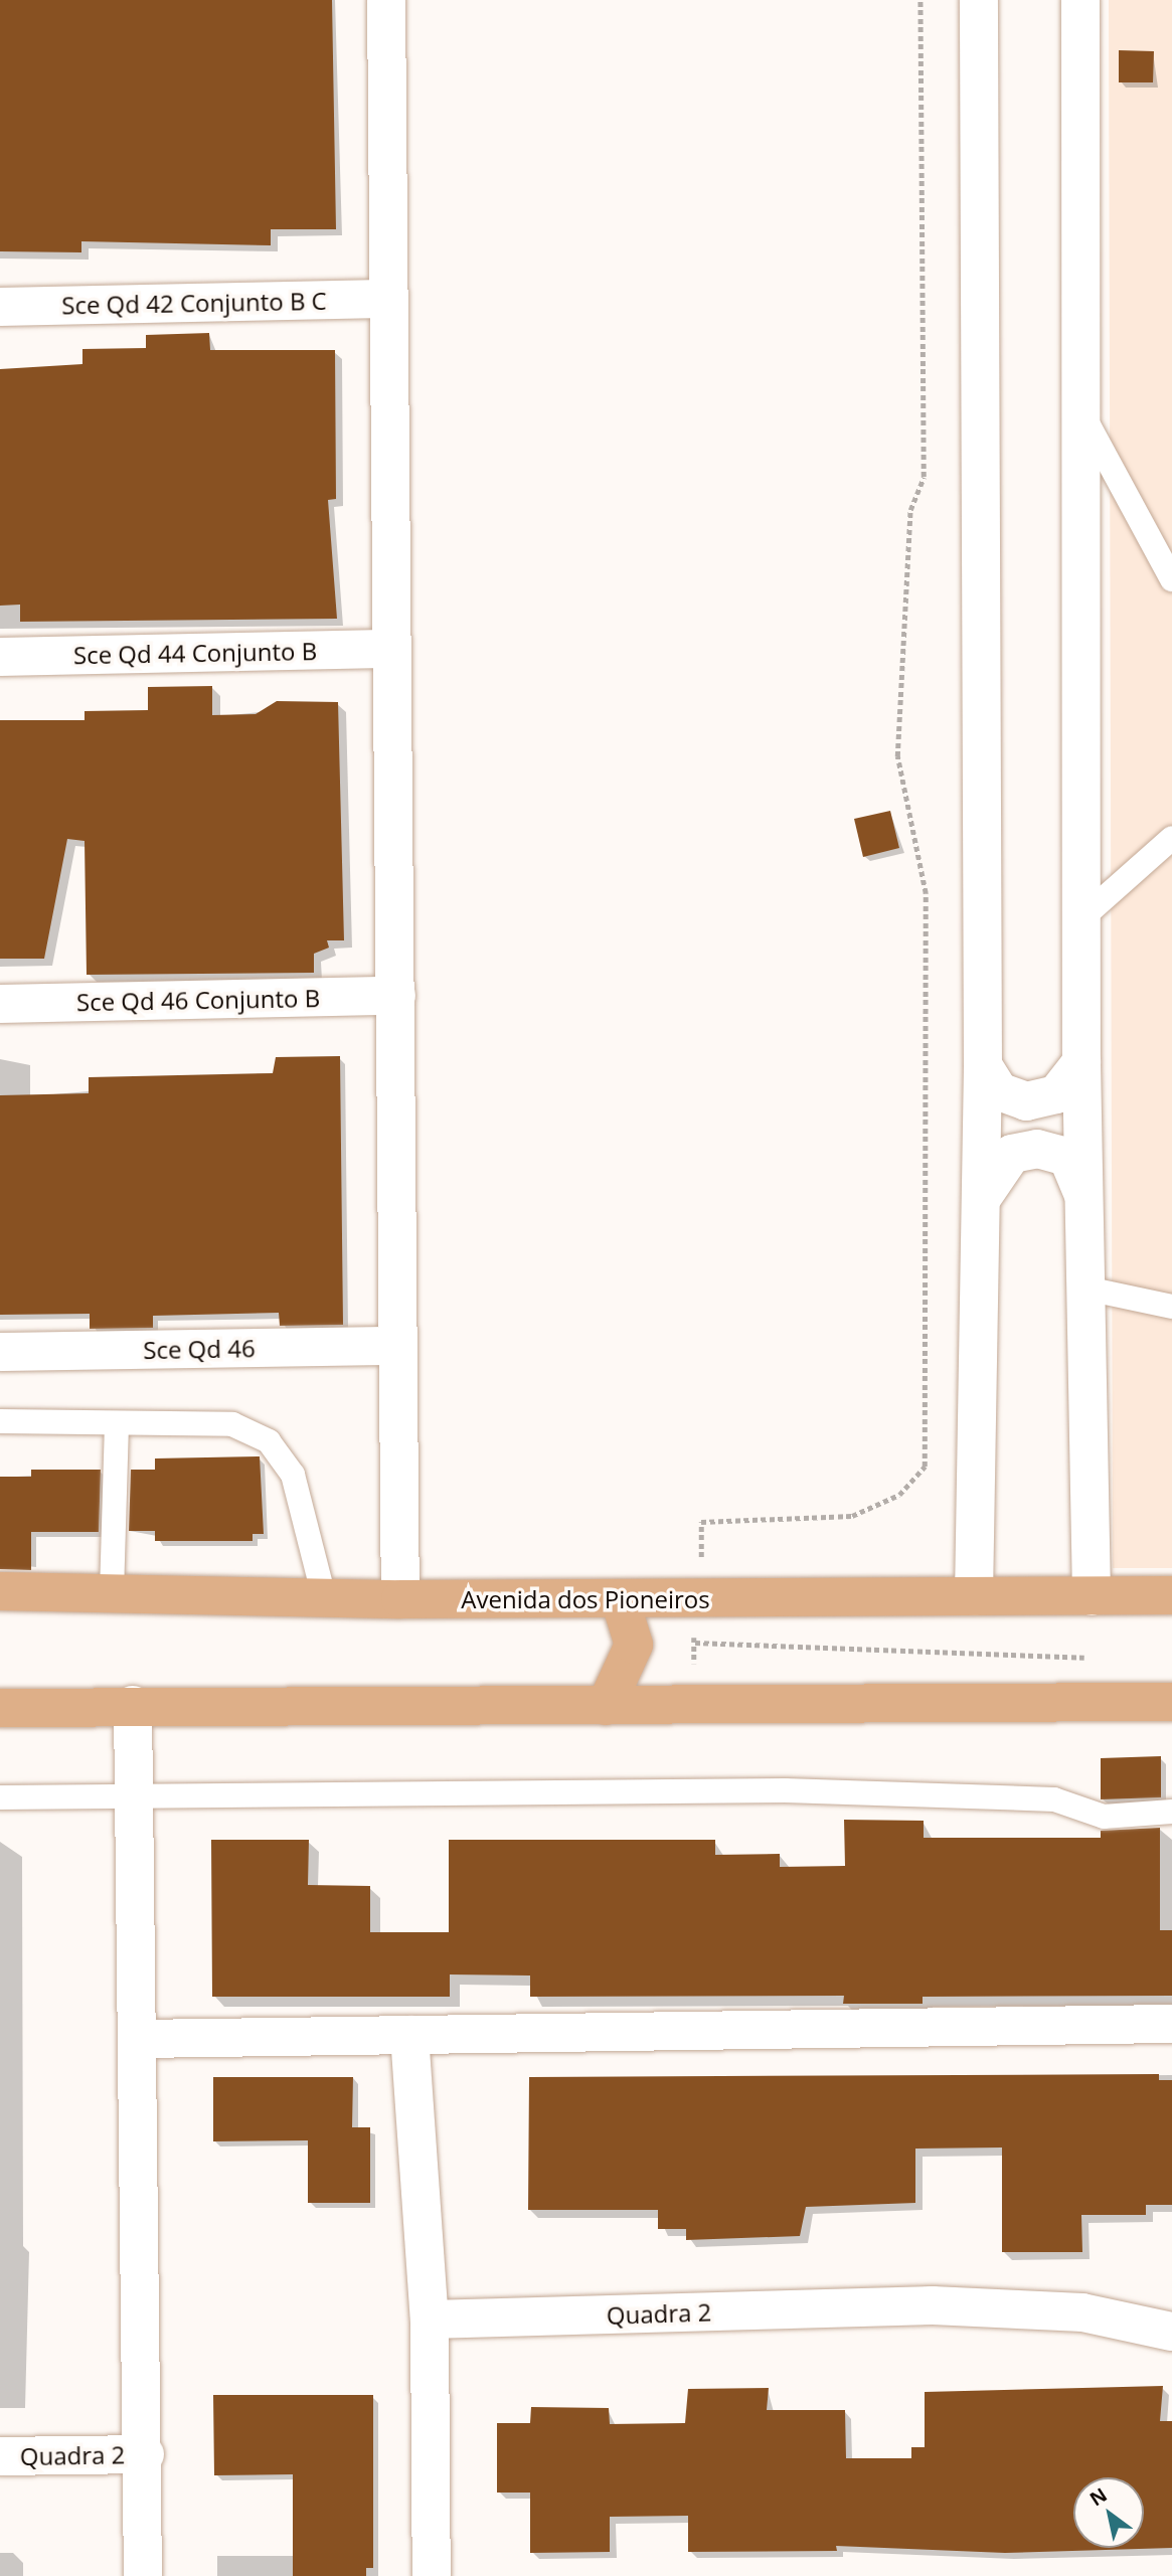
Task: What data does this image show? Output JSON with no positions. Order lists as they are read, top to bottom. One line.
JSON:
{"streets":{"main road":["Avenida dos Pioneiros"],"street":["Sce Qd 42 Conjunto B C","Sce Qd 44 Conjunto B","Sce Qd 46 Conjunto B","Sce Qd 46","Quadra 2"]},"north":"top left"}
